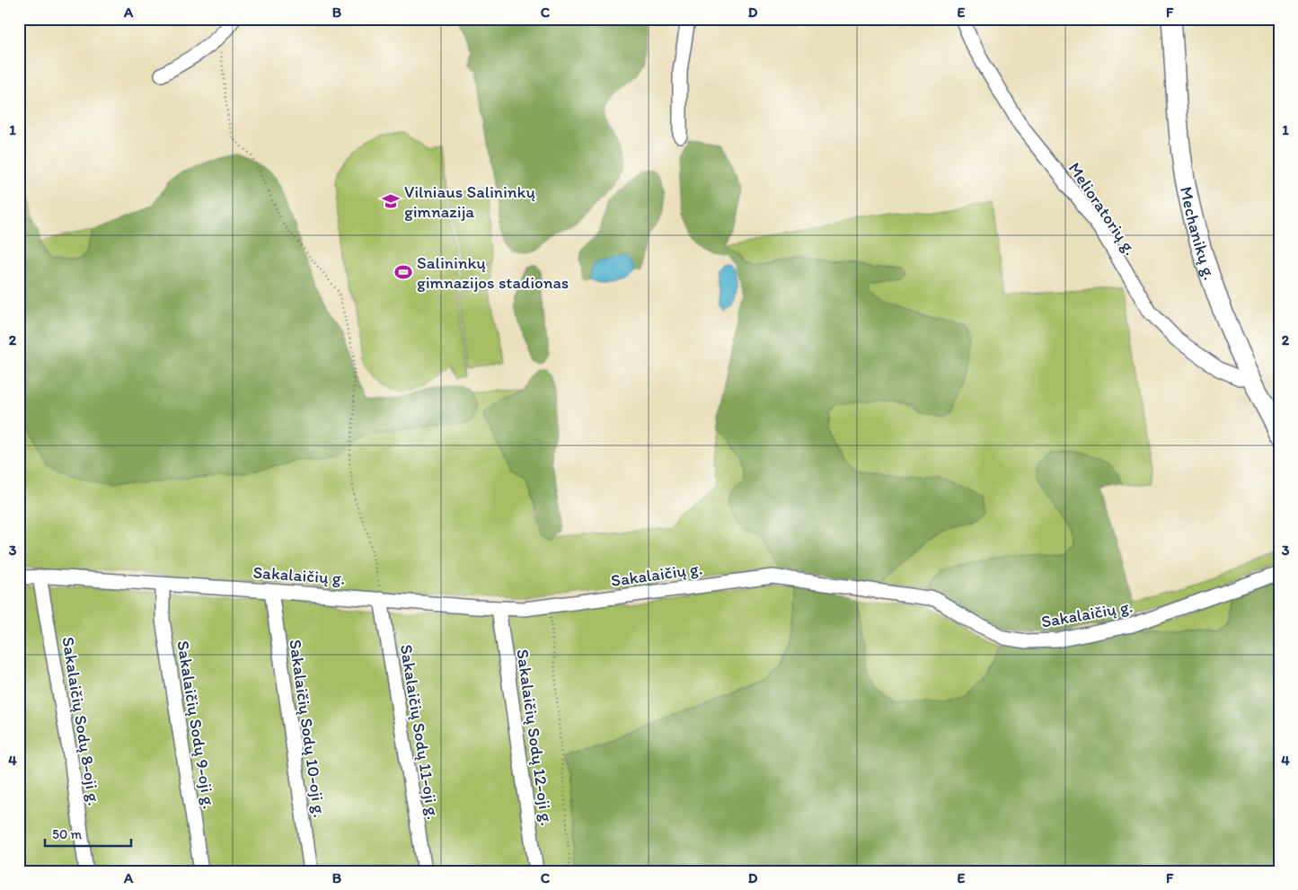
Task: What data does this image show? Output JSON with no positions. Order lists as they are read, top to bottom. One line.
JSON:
{"streets":{"main road":["Mechanikų g."],"street":["Melioratorių g.","Sakalaičių g.","Sakalaičių Sodų 8-oji g.","Sakalaičių Sodų 9-oji g.","Sakalaičių Sodų 10-oji g.","Sakalaičių Sodų 11-oji g.","Sakalaičių Sodų 12-oji g."]},"crossings":[["Melioratorių g.","Mechanikų g."],["Sakalaičių g.","Sakalaičių Sodų 8-oji g."],["Sakalaičių g.","Sakalaičių Sodų 9-oji g."],["Sakalaičių g.","Sakalaičių Sodų 10-oji g."],["Sakalaičių g.","Sakalaičių Sodų 11-oji g."],["Sakalaičių g.","Sakalaičių Sodų 12-oji g."]],"places":{"school or university":["Vilniaus Salininkų gimnazija"],"sports":["Salininkų gimnazijos stadionas"]},"scale_bar":"50 m","grid":{"columns":["A","B","C","D","E","F"],"rows":["1","2","3","4"]}}
